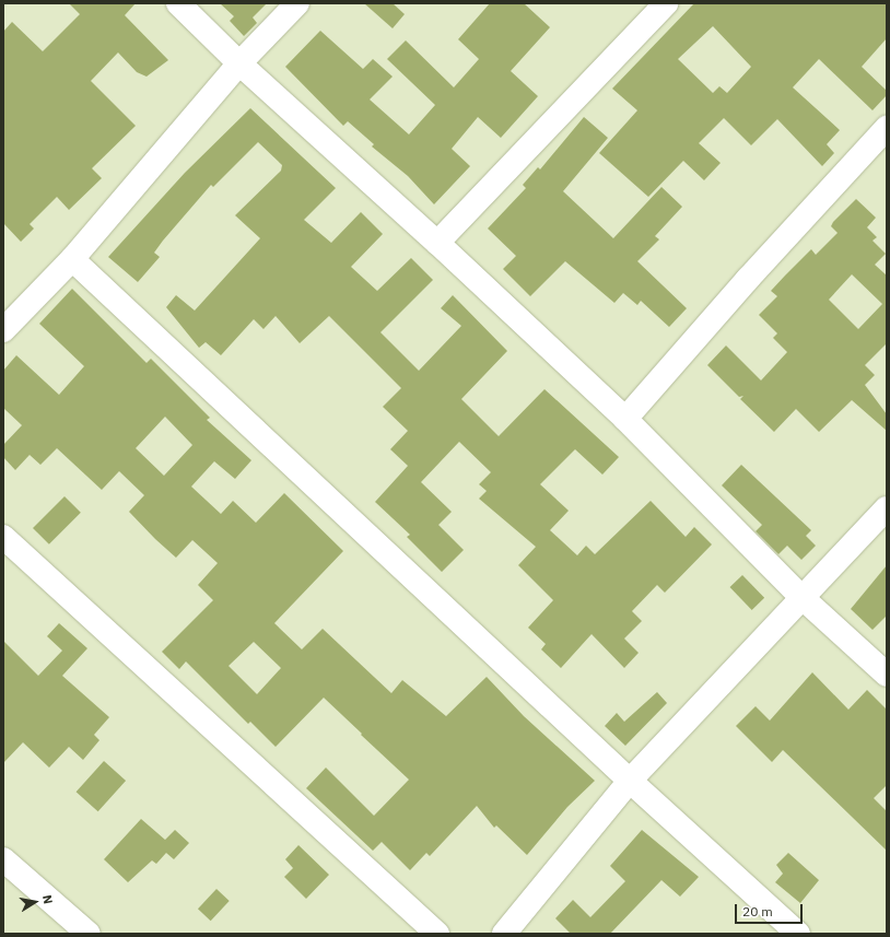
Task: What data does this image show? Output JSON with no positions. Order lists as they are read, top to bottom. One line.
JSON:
{"scale_bar":"20 m","north":"right"}
